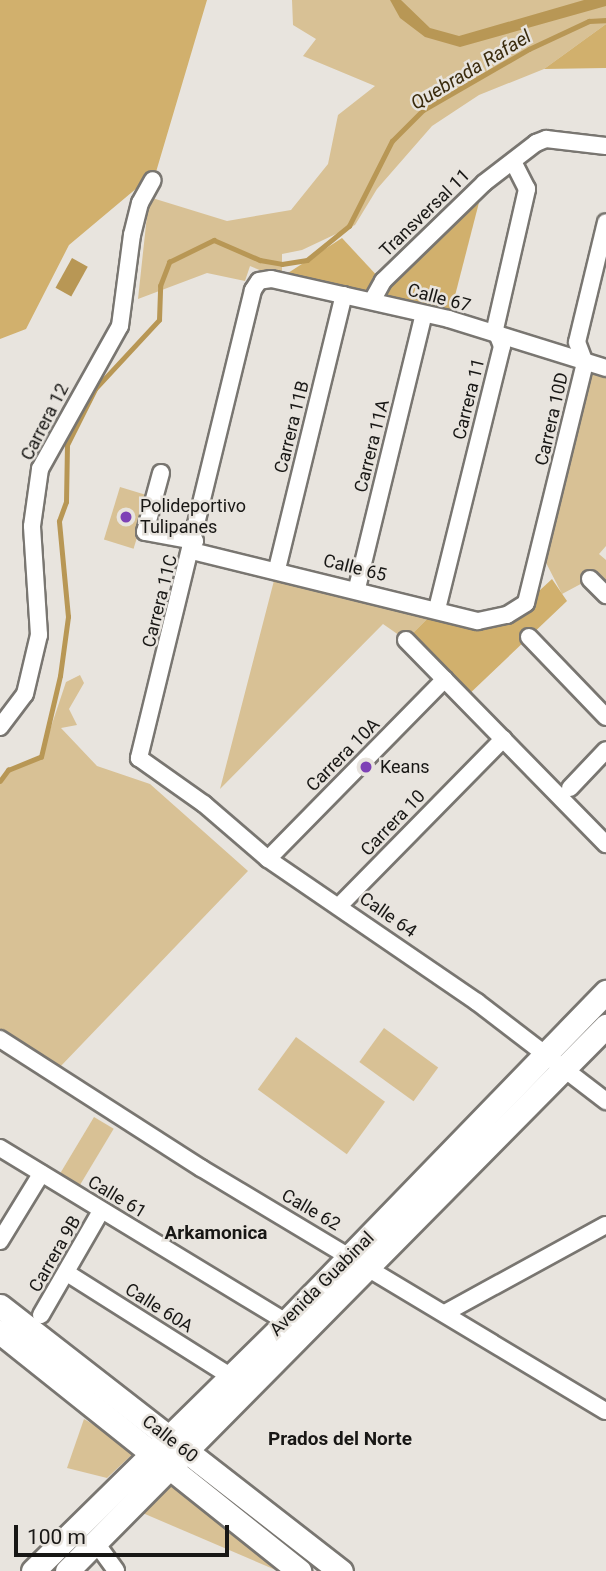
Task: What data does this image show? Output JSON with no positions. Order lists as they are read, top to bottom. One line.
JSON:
{"streets":{"main road":["Avenida Guabinal","Calle 60"],"street":["Transversal 11","Calle 67","Carrera 11","Carrera 10D","Carrera 12","Carrera 11B","Carrera 11A","Calle 65","Carrera 11C","Carrera 10A","Carrera 10","Calle 64","Calle 61","Calle 62","Carrera 9B","Calle 60A"]},"crossings":[["Transversal 11","Calle 67"],["Transversal 11","Carrera 11"],["Calle 67","Carrera 11"],["Calle 67","Carrera 10D"],["Calle 67","Carrera 11B"],["Calle 67","Carrera 11A"],["Calle 67","Carrera 11C"],["Carrera 11","Calle 65"],["Carrera 10D","Calle 65"],["Carrera 11B","Calle 65"],["Carrera 11A","Calle 65"],["Calle 65","Carrera 11C"],["Carrera 11C","Calle 64"],["Carrera 10A","Calle 64"],["Carrera 10","Calle 64"],["Calle 64","Avenida Guabinal"],["Calle 61","Carrera 9B"],["Calle 61","Avenida Guabinal"],["Calle 62","Avenida Guabinal"],["Carrera 9B","Calle 60A"],["Avenida Guabinal","Calle 60A"],["Avenida Guabinal","Calle 60"]],"districts":["Arkamonica","Prados del Norte"],"water":["Quebrada Rafael"],"places":["Polideportivo Tulipanes","Keans"],"scale_bar":"100 m"}
